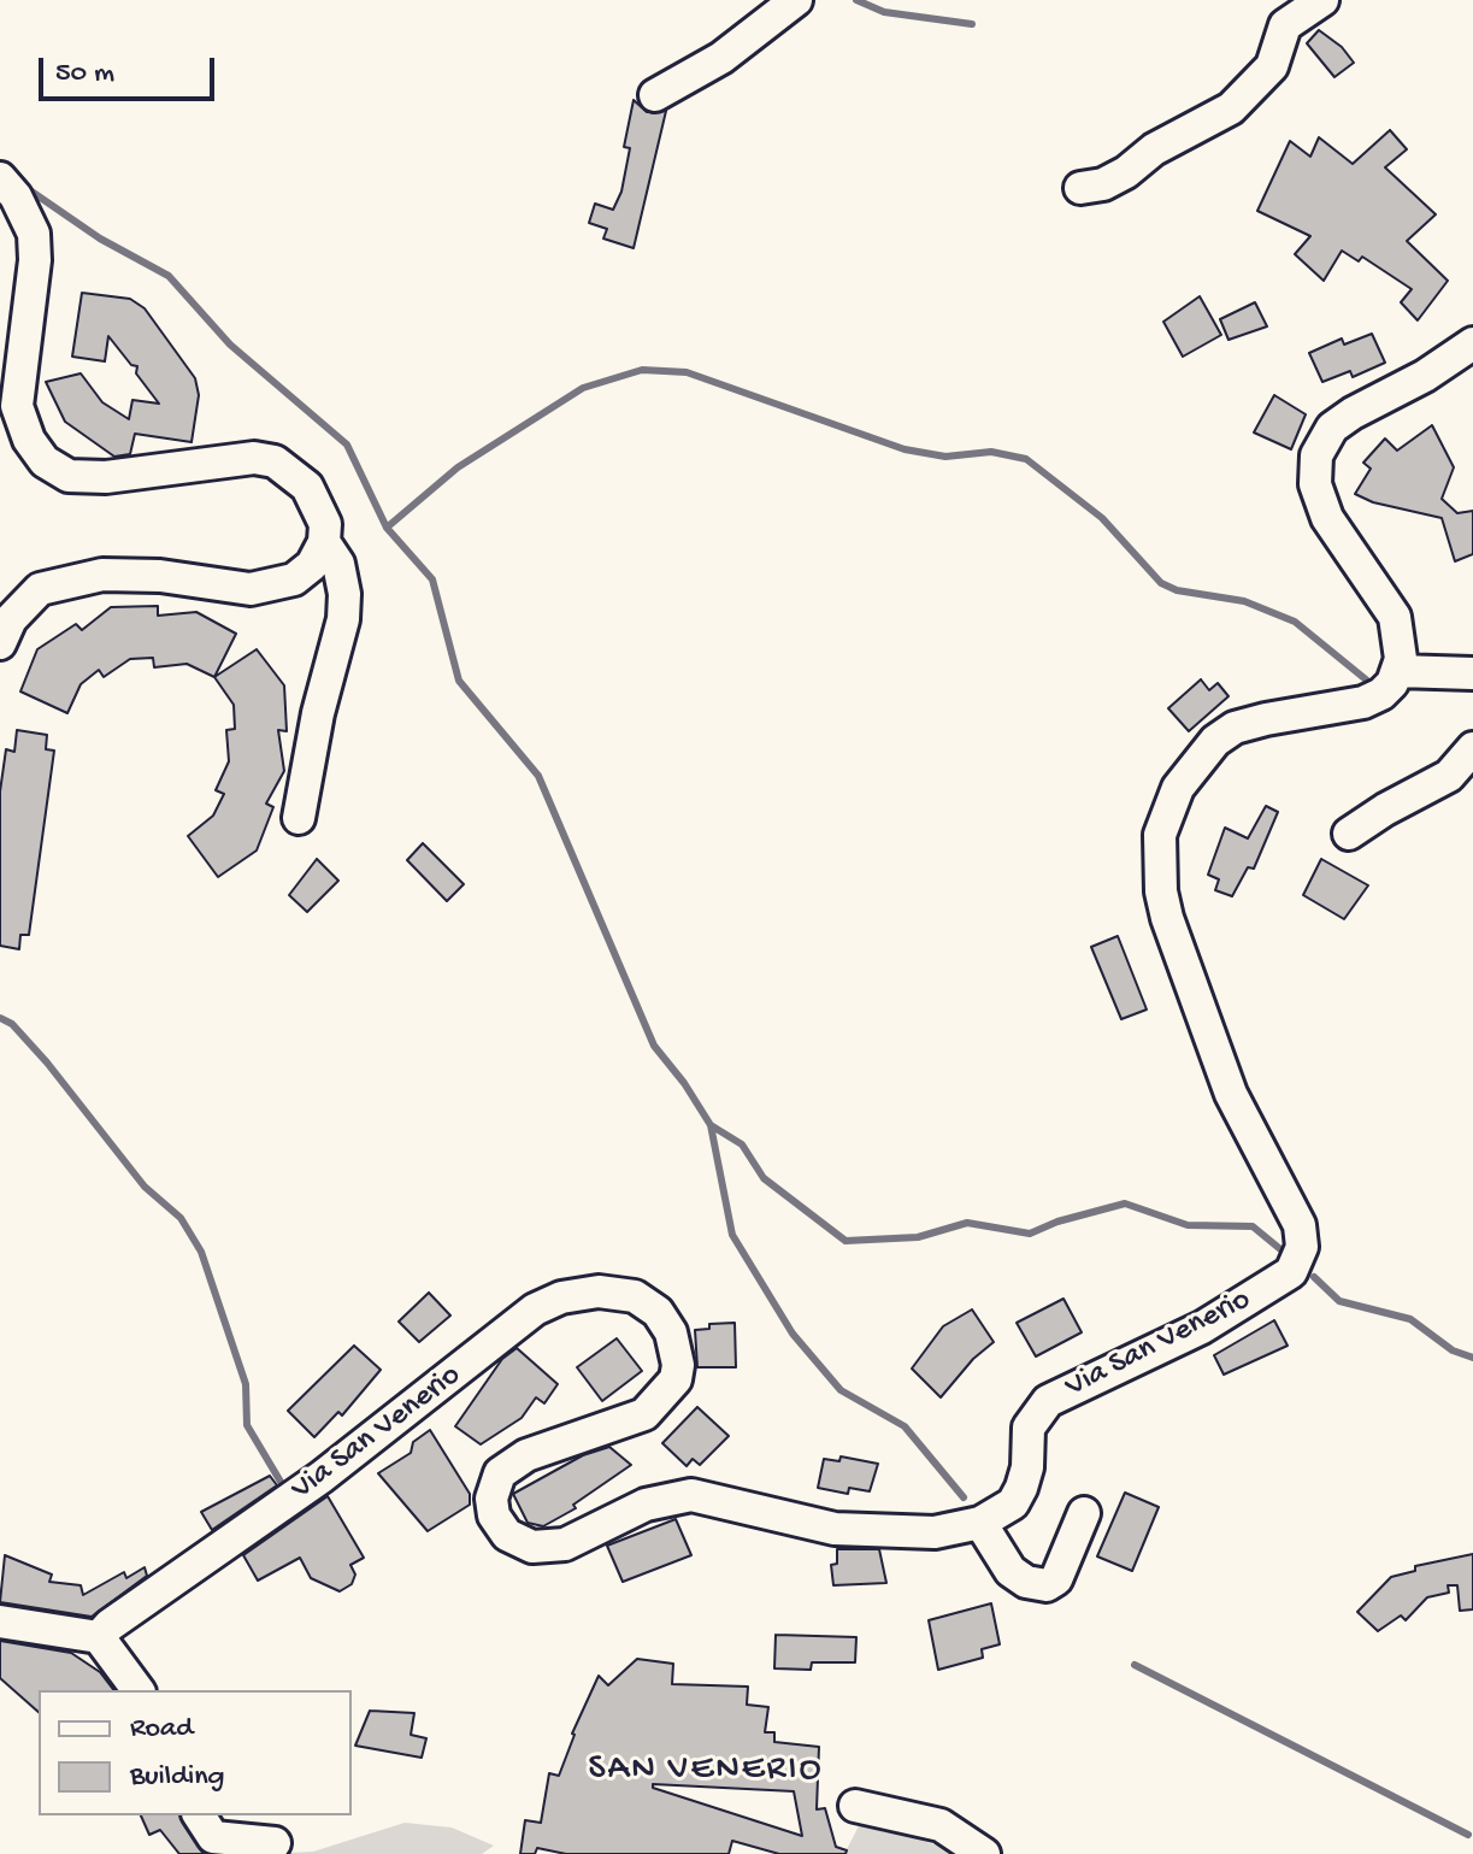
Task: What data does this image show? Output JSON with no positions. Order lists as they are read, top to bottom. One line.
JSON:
{"streets":{"street":["Via San Venerio"]},"districts":["SAN VENERIO"],"legend":["Road","Building"],"scale_bar":"50 m"}
